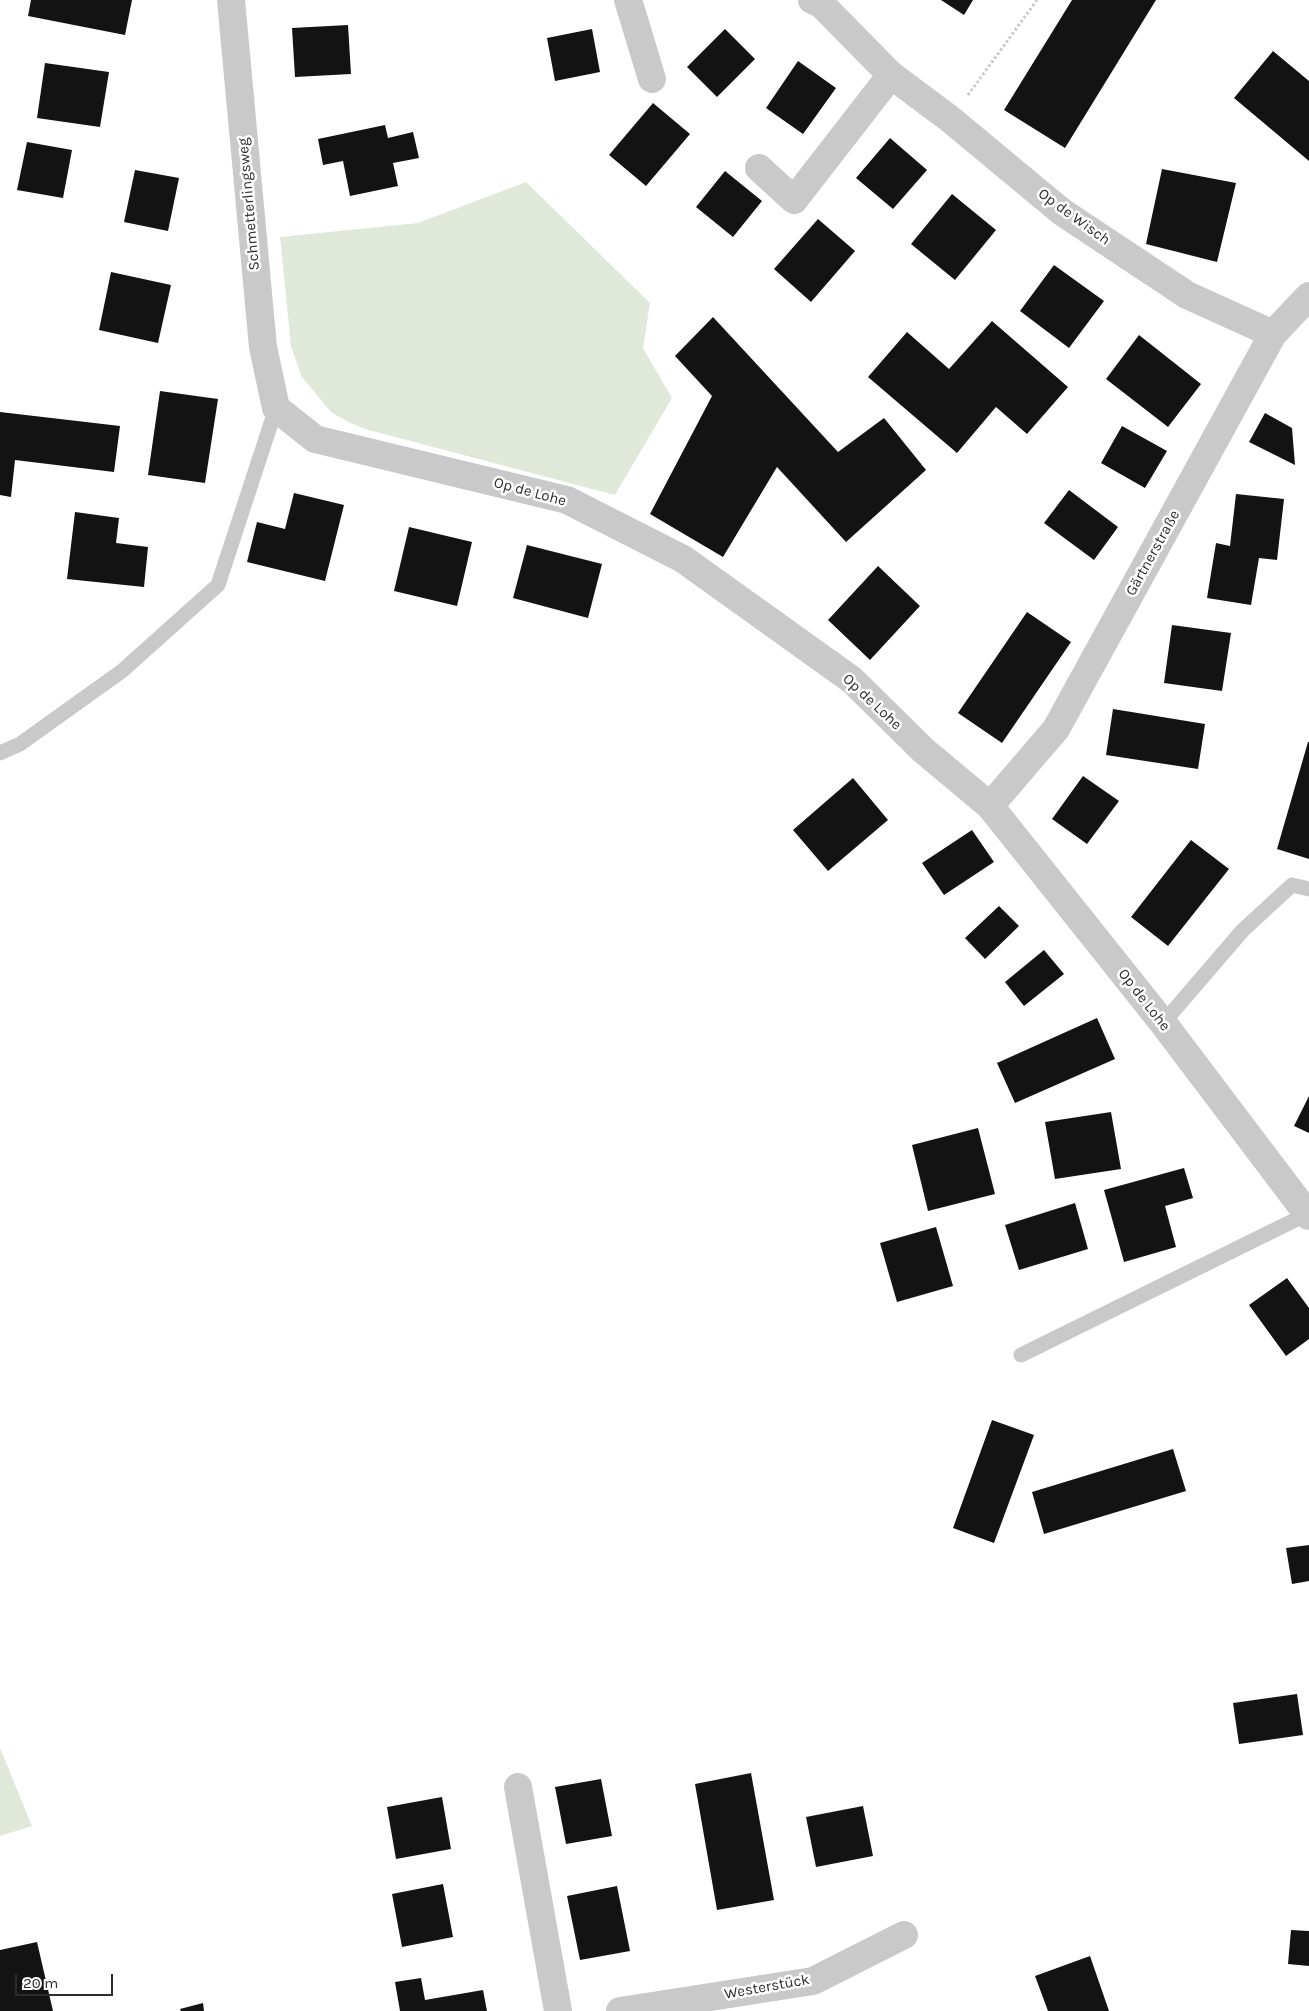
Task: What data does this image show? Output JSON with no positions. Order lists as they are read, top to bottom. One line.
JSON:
{"streets":{"street":["Schmetterlingsweg","Op de Wisch","Op de Lohe","Gärtnerstraße","Westerstück"]},"crossings":[["Schmetterlingsweg","Op de Lohe"],["Op de Wisch","Gärtnerstraße"],["Op de Lohe","Gärtnerstraße"]],"scale_bar":"20 m"}
